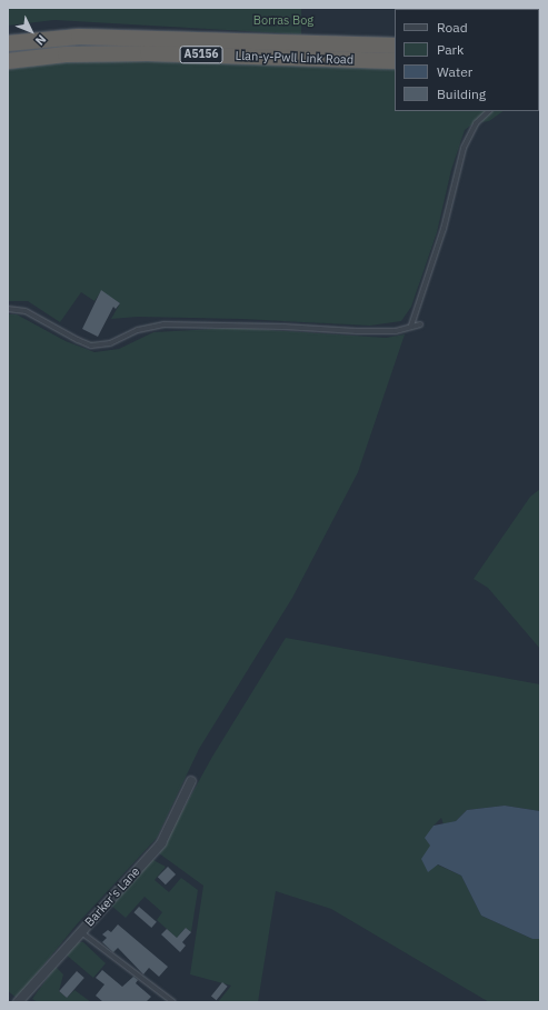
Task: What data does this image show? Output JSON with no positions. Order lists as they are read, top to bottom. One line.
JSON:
{"streets":{"highway":["A5156","Llan-y-Pwll Link Road"],"street":["Barker's Lane"]},"parks":["Borras Bog"],"legend":["Road","Park","Water","Building"],"north":"bottom right"}
